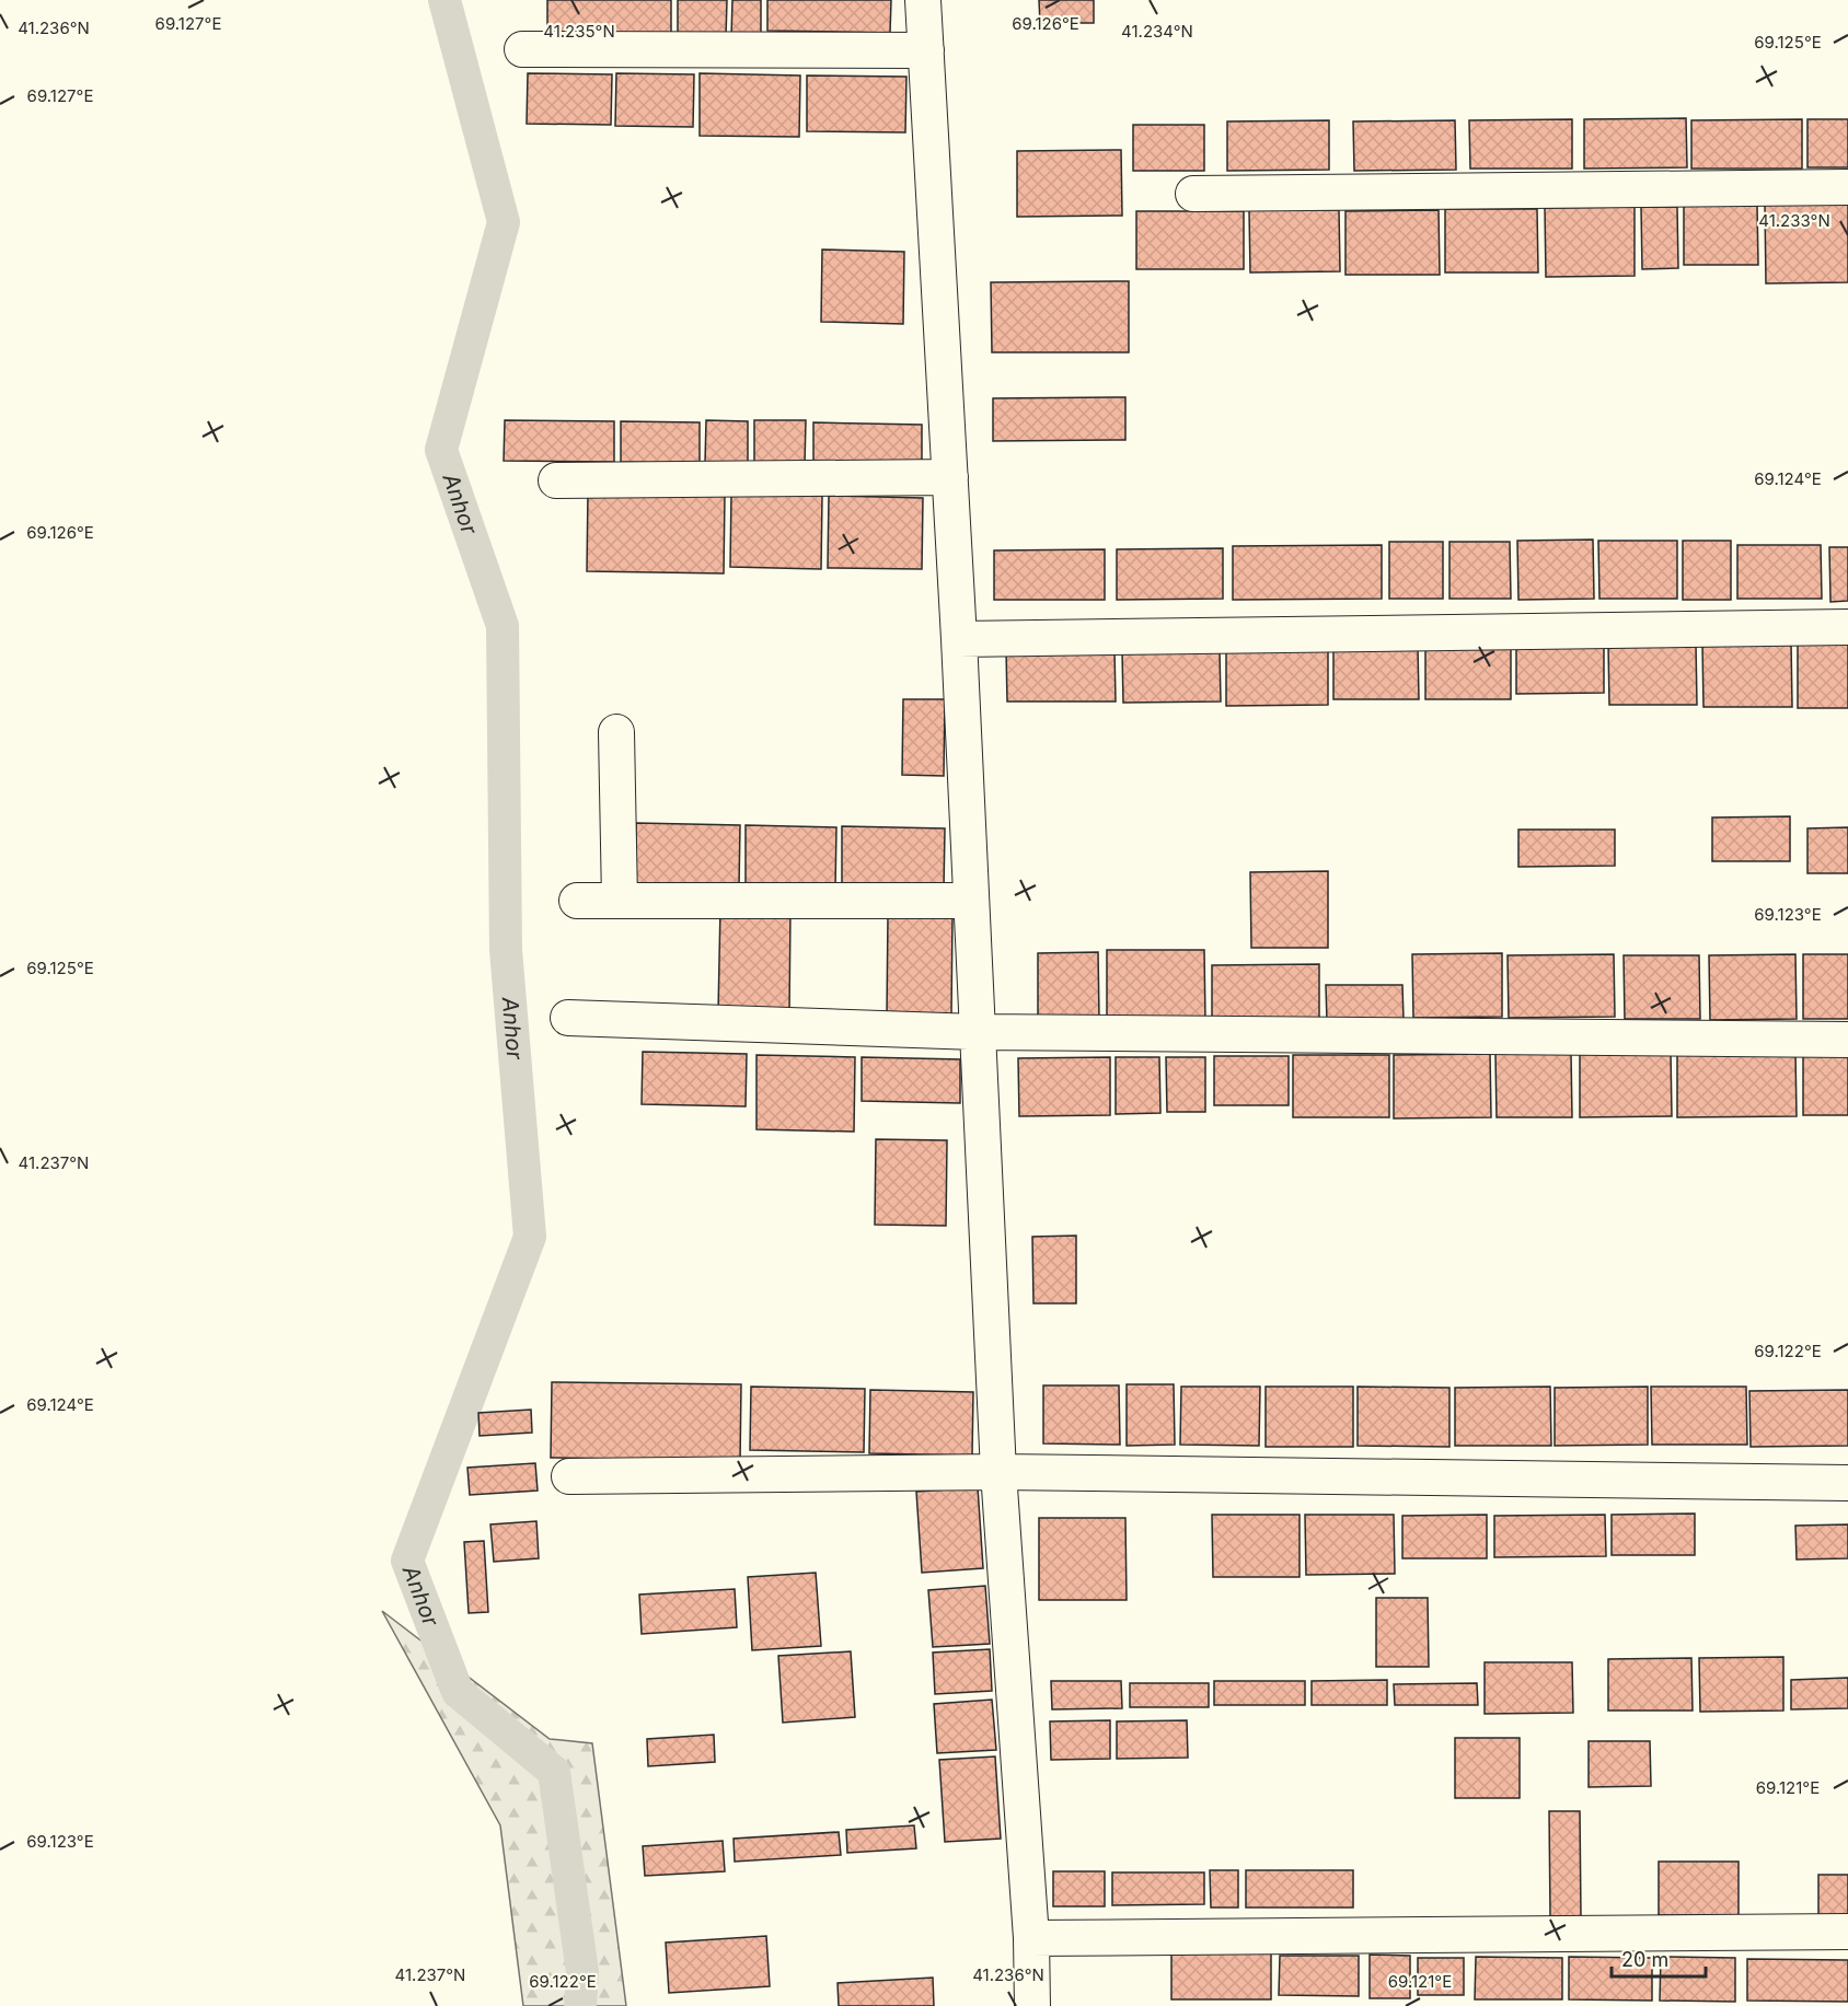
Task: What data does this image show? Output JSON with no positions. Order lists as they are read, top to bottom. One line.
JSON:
{"water":["Anhor"],"scale_bar":"20 m","coordinates":["69.127°E","69.126°E","41.236°N","41.235°N","41.234°N","69.125°E","41.233°N","69.124°E","69.123°E","41.237°N","69.122°E","69.121°E"]}
